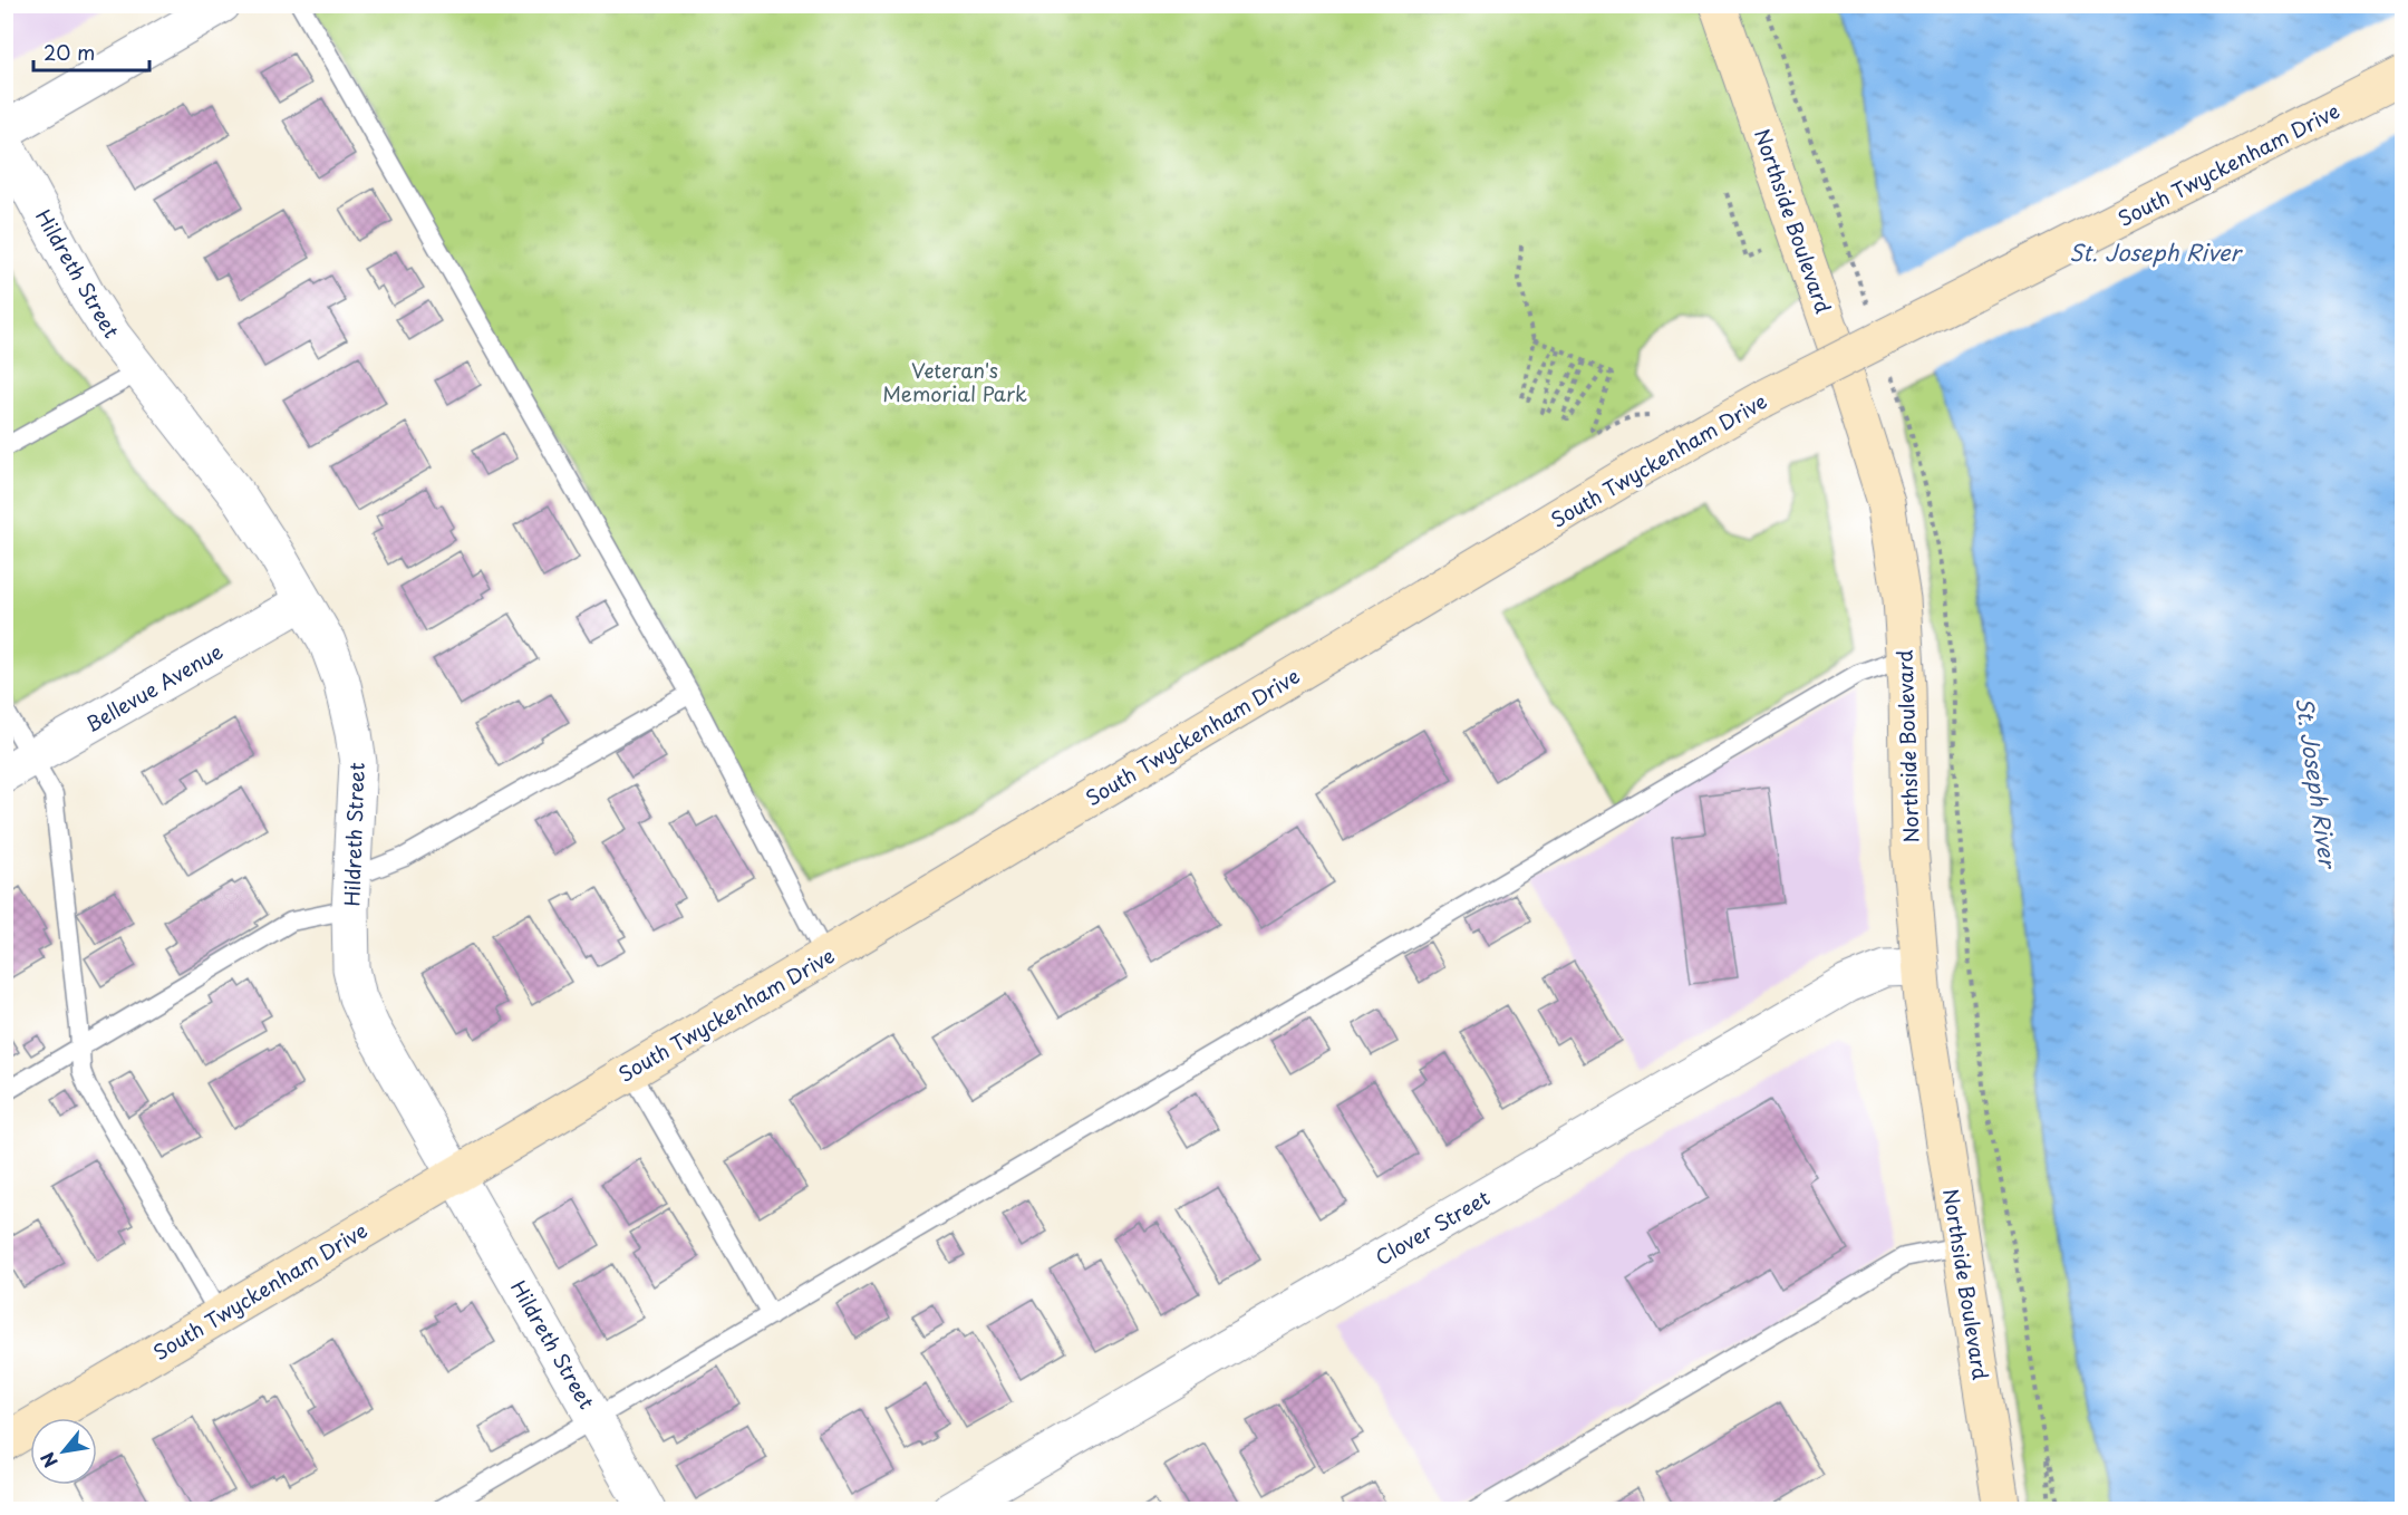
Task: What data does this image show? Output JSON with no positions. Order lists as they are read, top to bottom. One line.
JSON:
{"streets":{"street":["South Twyckenham Drive","Northside Boulevard","Hildreth Street","Bellevue Avenue","Clover Street"]},"crossings":[["South Twyckenham Drive","Hildreth Street"],["Northside Boulevard","Clover Street"],["Hildreth Street","Bellevue Avenue"]],"water":["St. Joseph River"],"parks":["Veteran's Memorial Park"],"scale_bar":"20 m","north":"bottom left"}
